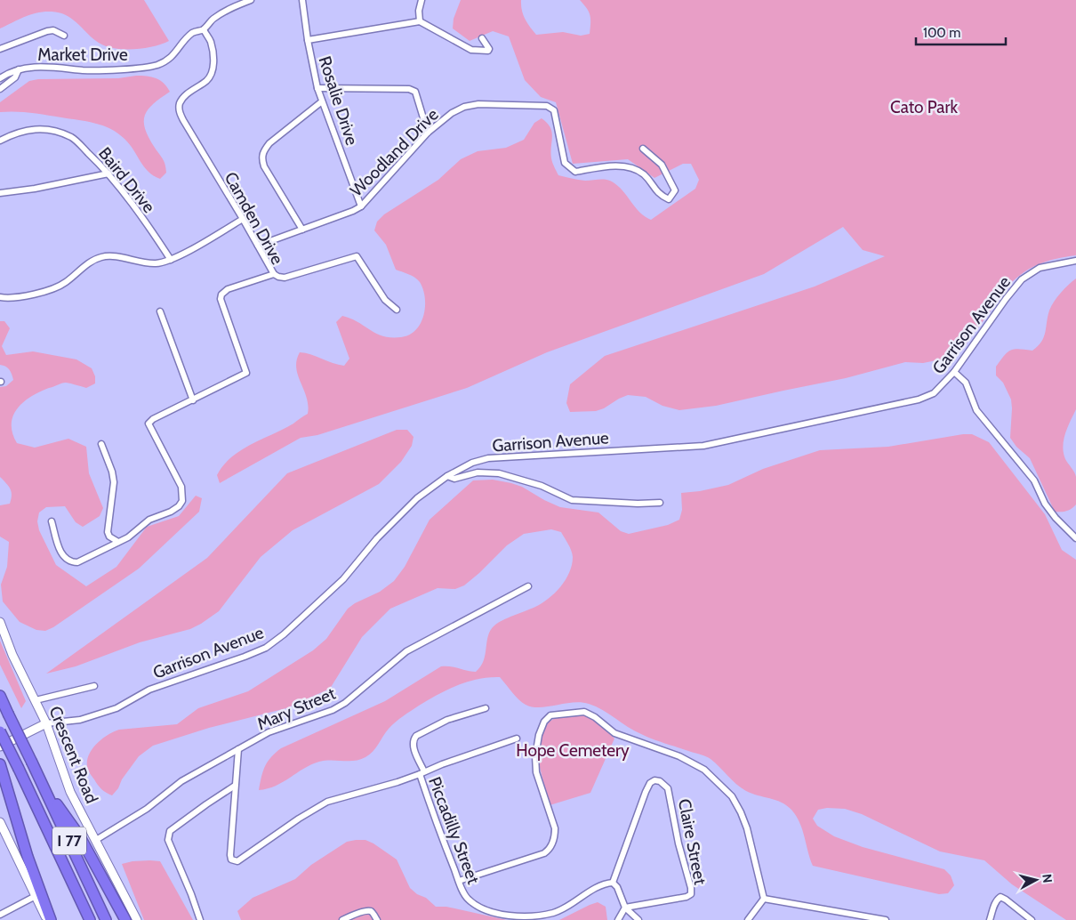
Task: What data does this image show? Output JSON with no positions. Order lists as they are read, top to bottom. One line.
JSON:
{"streets":{"highway":["I 77"],"street":["Market Drive","Rosalie Drive","Woodland Drive","Baird Drive","Camden Drive","Garrison Avenue","Mary Street","Crescent Road","Piccadilly Street","Claire Street"]},"crossings":[["Market Drive","Camden Drive"],["Rosalie Drive","Woodland Drive"],["Woodland Drive","Camden Drive"],["Garrison Avenue","Crescent Road"],["Mary Street","Crescent Road"],["Mary Street","Piccadilly Street"],["Piccadilly Street","Claire Street"]],"parks":["Cato Park","Hope Cemetery"],"scale_bar":"100 m","north":"right"}
